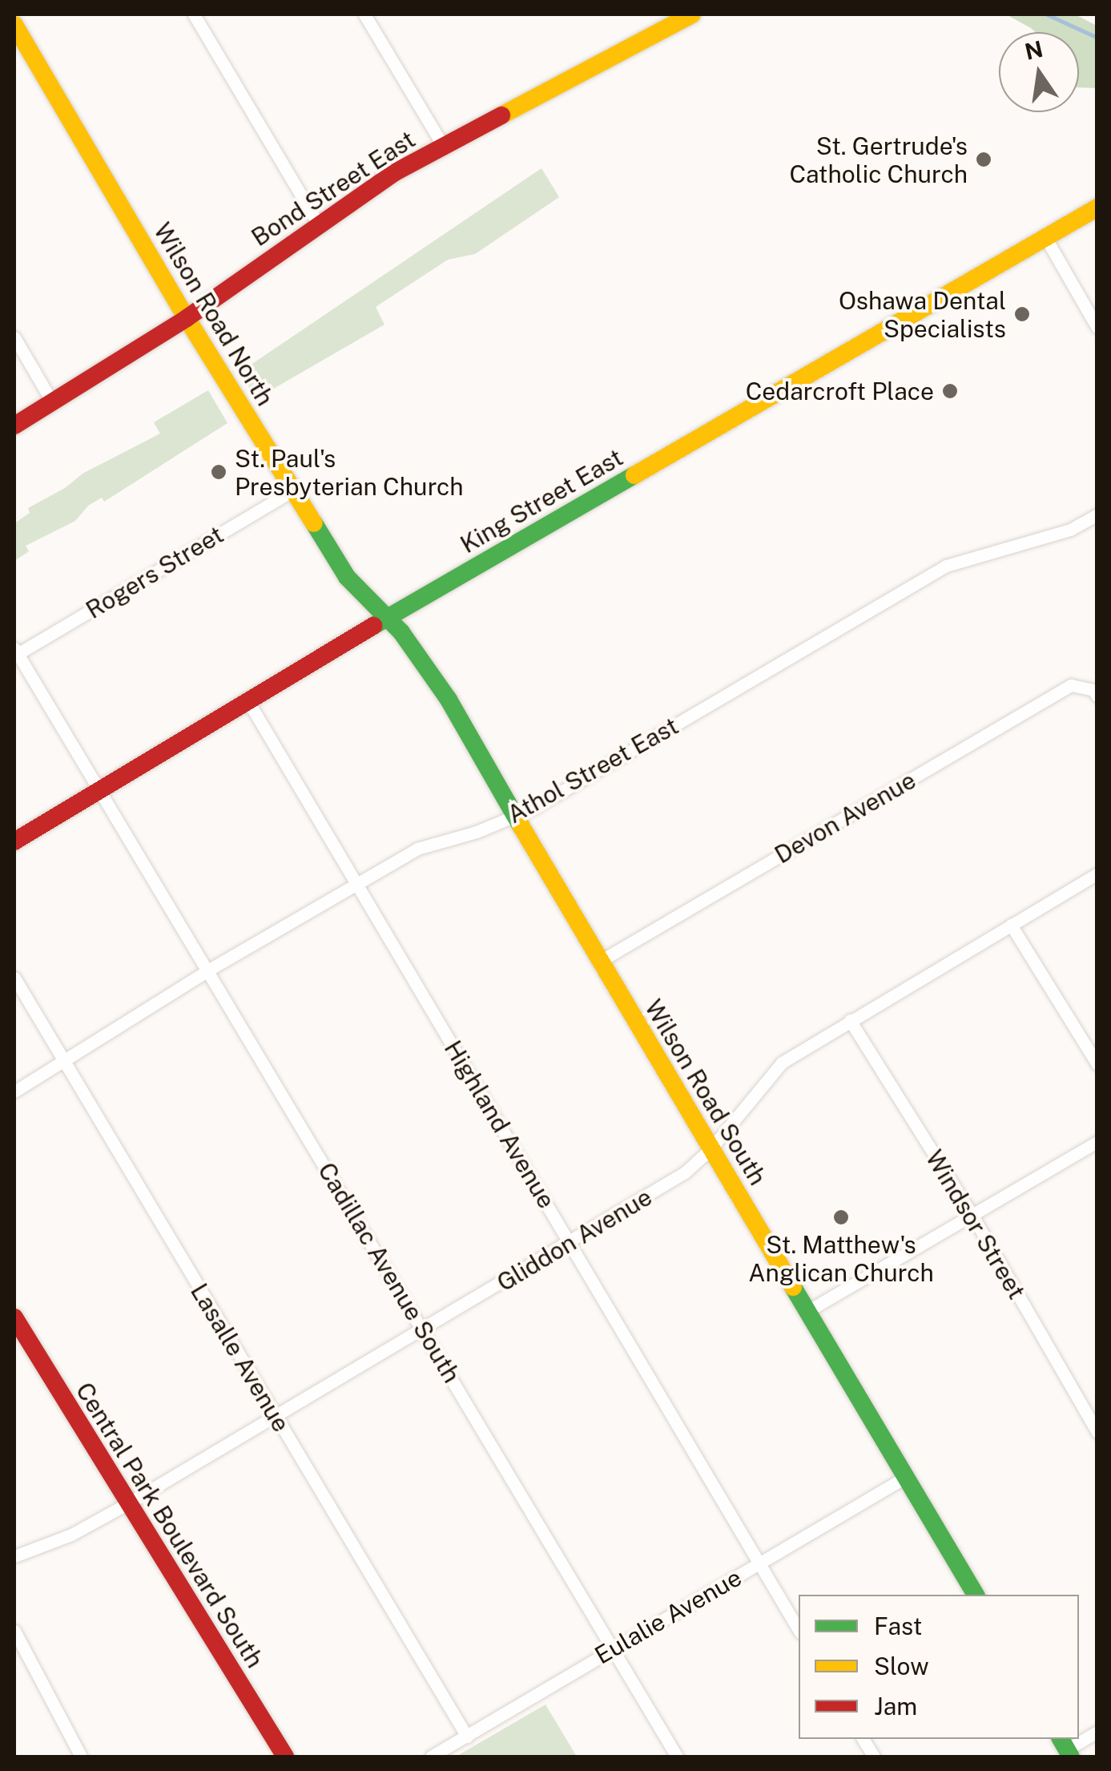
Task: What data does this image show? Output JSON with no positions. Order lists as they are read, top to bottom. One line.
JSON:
{"streets":{"main road":["Bond Street East","Wilson Road North","King Street East","Wilson Road South","Central Park Boulevard South"],"street":["Rogers Street","Athol Street East","Devon Avenue","Highland Avenue","Windsor Street","Gliddon Avenue","Cadillac Avenue South","Lasalle Avenue","Eulalie Avenue"]},"crossings":[["Bond Street East","Wilson Road North"],["Wilson Road North","King Street East"],["Wilson Road North","Rogers Street"],["Wilson Road North","Wilson Road South"],["King Street East","Wilson Road South"],["King Street East","Highland Avenue"],["King Street East","Cadillac Avenue South"],["Rogers Street","Cadillac Avenue South"],["Athol Street East","Wilson Road South"],["Athol Street East","Highland Avenue"],["Athol Street East","Cadillac Avenue South"],["Athol Street East","Lasalle Avenue"],["Devon Avenue","Wilson Road South"],["Wilson Road South","Gliddon Avenue"],["Wilson Road South","Eulalie Avenue"],["Highland Avenue","Gliddon Avenue"],["Highland Avenue","Eulalie Avenue"],["Windsor Street","Gliddon Avenue"],["Gliddon Avenue","Cadillac Avenue South"],["Gliddon Avenue","Lasalle Avenue"],["Gliddon Avenue","Central Park Boulevard South"],["Cadillac Avenue South","Eulalie Avenue"],["Lasalle Avenue","Eulalie Avenue"]],"places":["St. Gertrude's Catholic Church","Oshawa Dental Specialists","Cedarcroft Place","St. Paul's Presbyterian Church","St. Matthew's Anglican Church"],"legend":["Fast","Slow","Jam"],"north":"top"}
